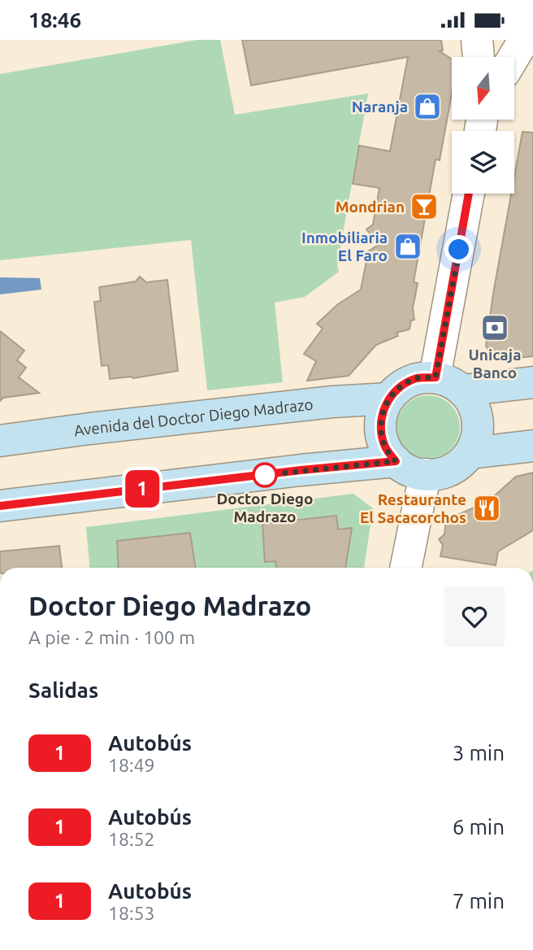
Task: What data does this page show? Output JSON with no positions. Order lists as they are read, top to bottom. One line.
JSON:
{"streets":{"main road":["Avenida del Doctor Diego Madrazo"]},"places":{"shop":["Naranja","Inmobiliaria El Faro"],"bar":["Mondrian"],"bank":["Unicaja Banco"],"other":["Doctor Diego Madrazo"],"restaurant":["Restaurante El Sacacorchos"]},"lines":["bus line 1"],"north":"bottom","page":{"status":"18:46","on_map":"1","heading":[["Doctor Diego Madrazo","A pie · 2 min · 100 m"],"Salidas"],"list":[{"mark":"1","name":"Autobús","note":"18:49","value":"3 min"},{"mark":"1","name":"Autobús","note":"18:52","value":"6 min"},{"mark":"1","name":"Autobús","note":"18:53","value":"7 min"}]}}
